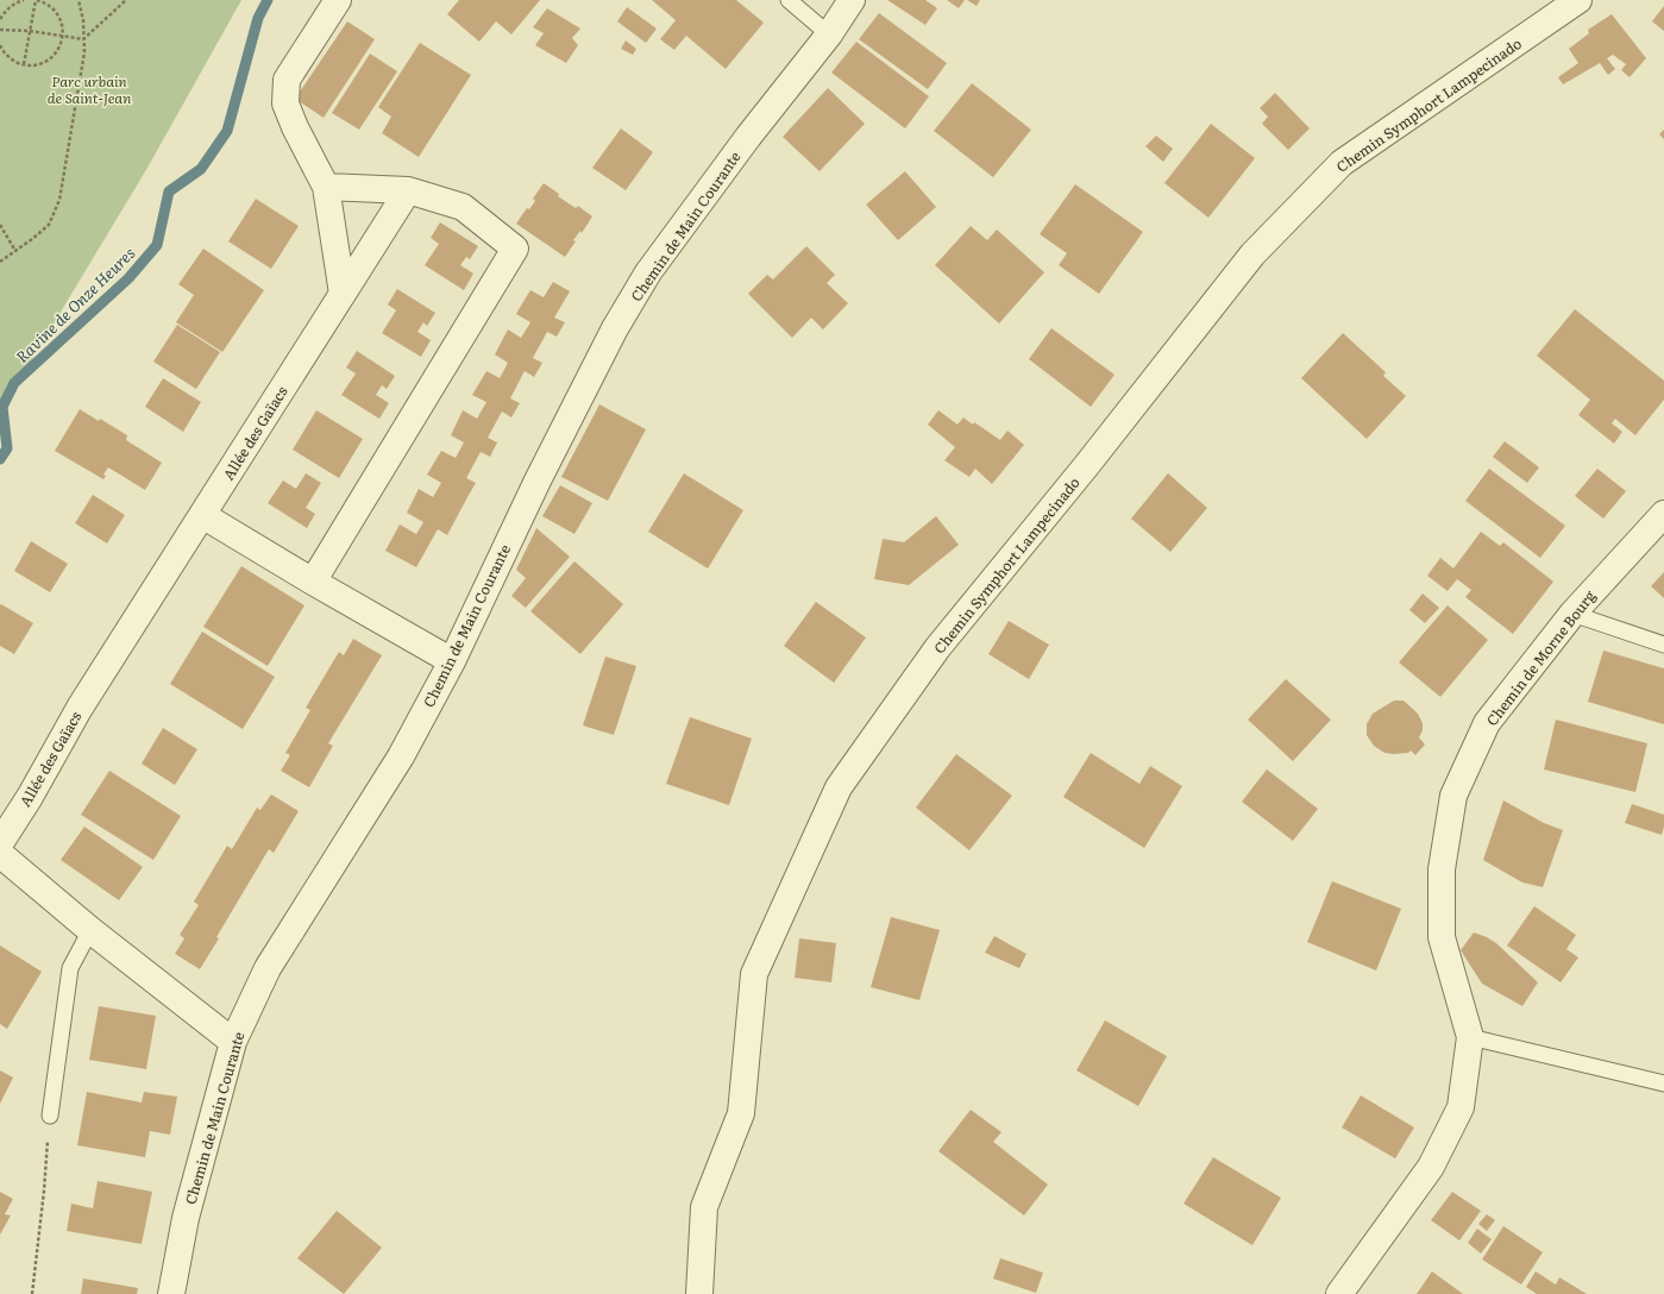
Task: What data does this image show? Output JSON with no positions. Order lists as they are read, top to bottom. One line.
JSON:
{"streets":{"street":["Chemin Symphort Lampecinado","Chemin de Main Courante","Allée des Gaïacs","Chemin de Morne Bourg"]},"water":["Ravine de Onze Heures"],"parks":["Parc urbain de Saint-Jean"]}
